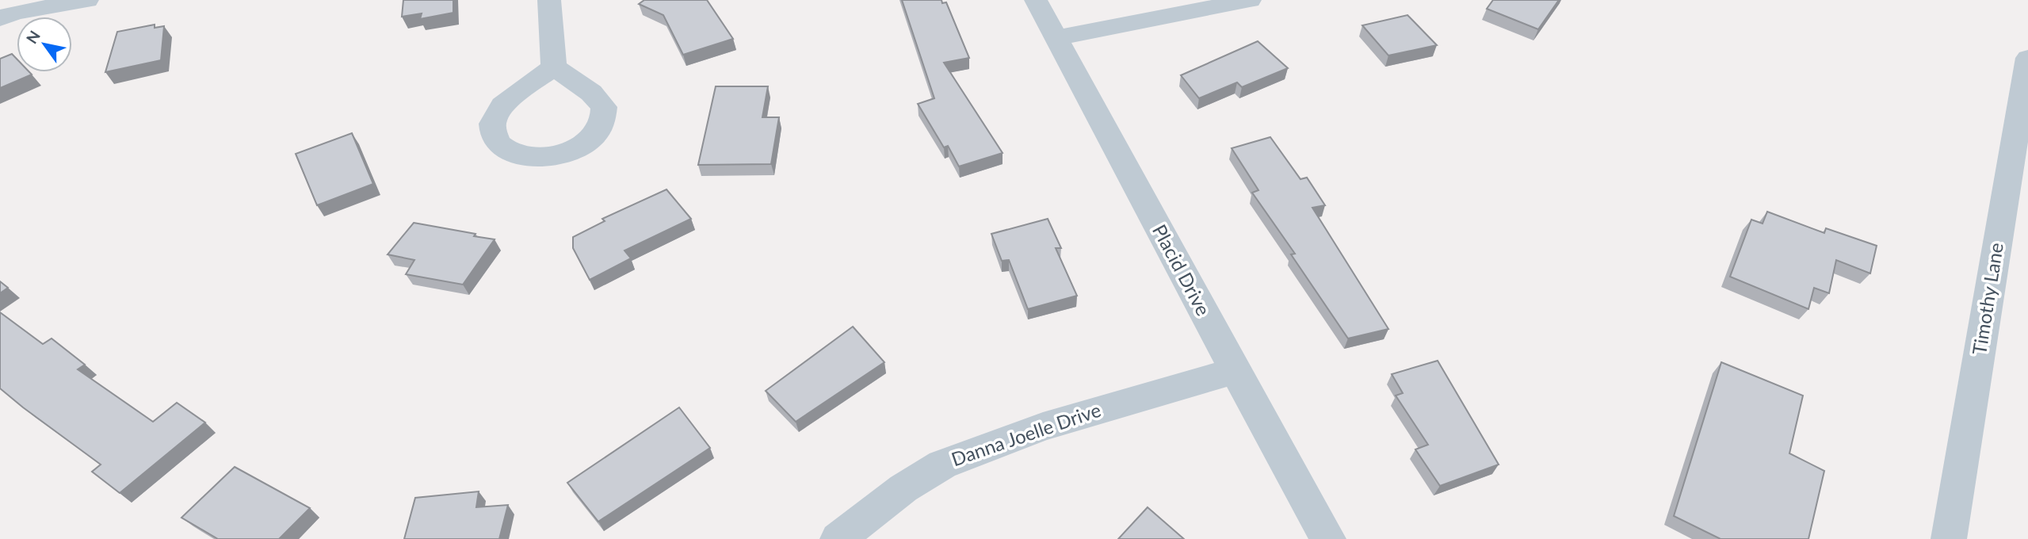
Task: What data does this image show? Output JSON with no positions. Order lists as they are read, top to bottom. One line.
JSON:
{"streets":{"street":["Placid Drive","Timothy Lane","Danna Joelle Drive"]},"crossings":[["Placid Drive","Danna Joelle Drive"]],"north":"top left"}
